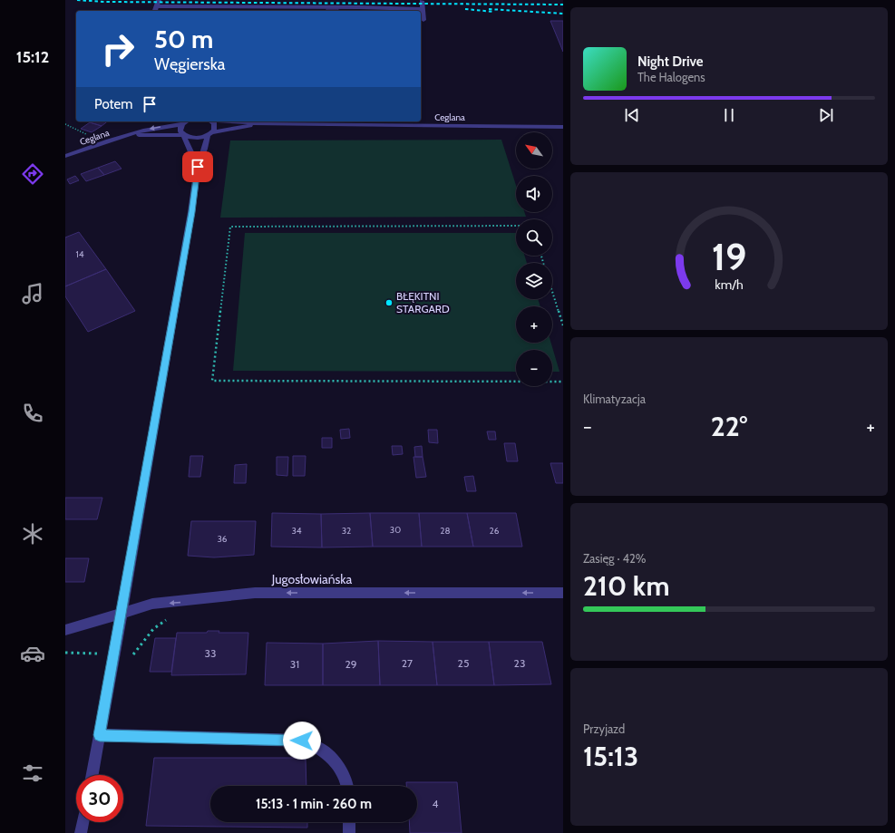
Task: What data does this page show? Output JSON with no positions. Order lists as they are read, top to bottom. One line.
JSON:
{"streets":{"street":["Ceglana","Jugosłowiańska"]},"one_way":["Jugosłowiańska"],"places":["BŁĘKITNI STARGARD"],"house_numbers":["14","30","34","32","28","26","36","33","27","25","23","31","29","4"],"north":"top left","page":{"tabs":"15:12","turn":["50 m","Węgierska"],"song":["Night Drive","The Halogens"],"then":"Potem","map_buttons":["+","−"],"tile":["Klimatyzacja",["Zasięg · 42%","210 km"],["Przyjazd","15:13"]],"heat":["−","22°","+"],"limit":"30","trip":"15:13 · 1 min · 260 m","gauge":["19","km/h"]}}
